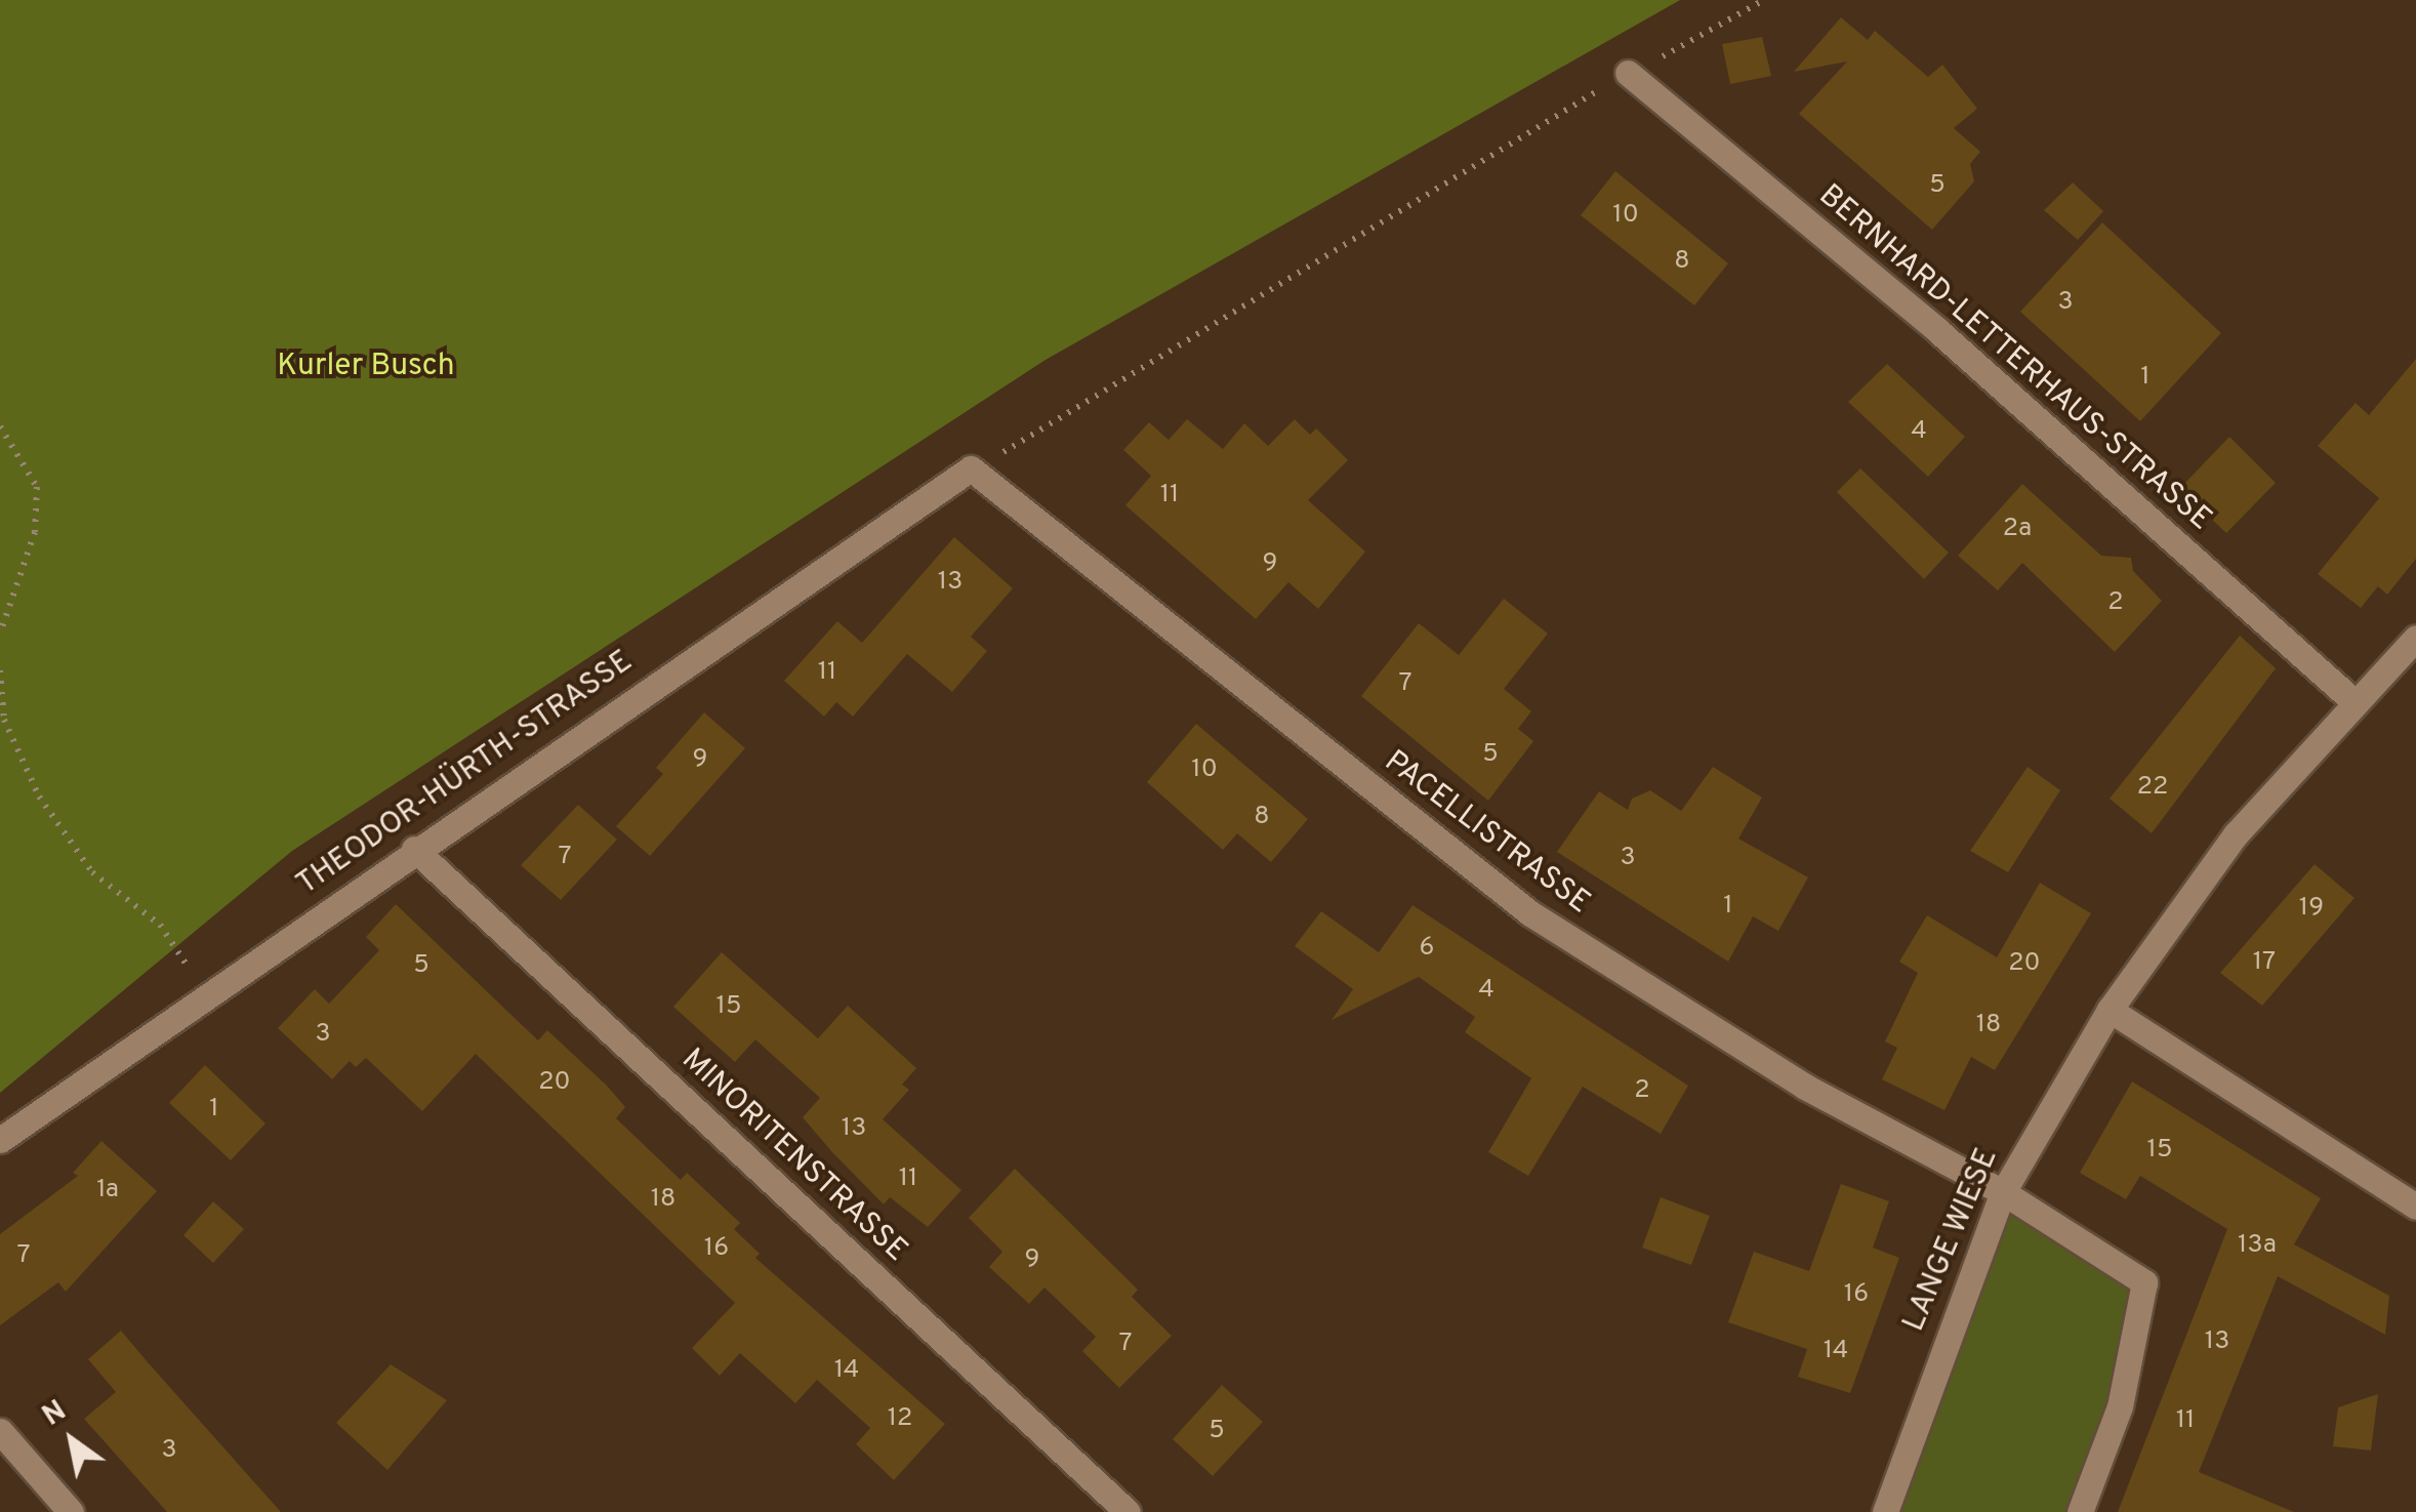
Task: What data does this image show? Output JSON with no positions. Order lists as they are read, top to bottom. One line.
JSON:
{"streets":{"street":["BERNHARD-LETTERHAUS-STRASSE","THEODOR-HÜRTH-STRASSE","PACELLISTRASSE","MINORITENSTRASSE","LANGE WIESE"]},"crossings":[["BERNHARD-LETTERHAUS-STRASSE","LANGE WIESE"],["THEODOR-HÜRTH-STRASSE","PACELLISTRASSE"],["THEODOR-HÜRTH-STRASSE","MINORITENSTRASSE"],["PACELLISTRASSE","LANGE WIESE"]],"parks":["Kurler Busch"],"house_numbers":["5","10","8","3","1","4","11","2a","9","13","2","11","7","5","9","10","22","8","7","3","1","19","6","17","20","5","4","15","18","3","20","2","1","13","15","11","1a","18","13a","16","7","9","16","13","7","14","14","12","11","5","3"],"north":"top left"}
